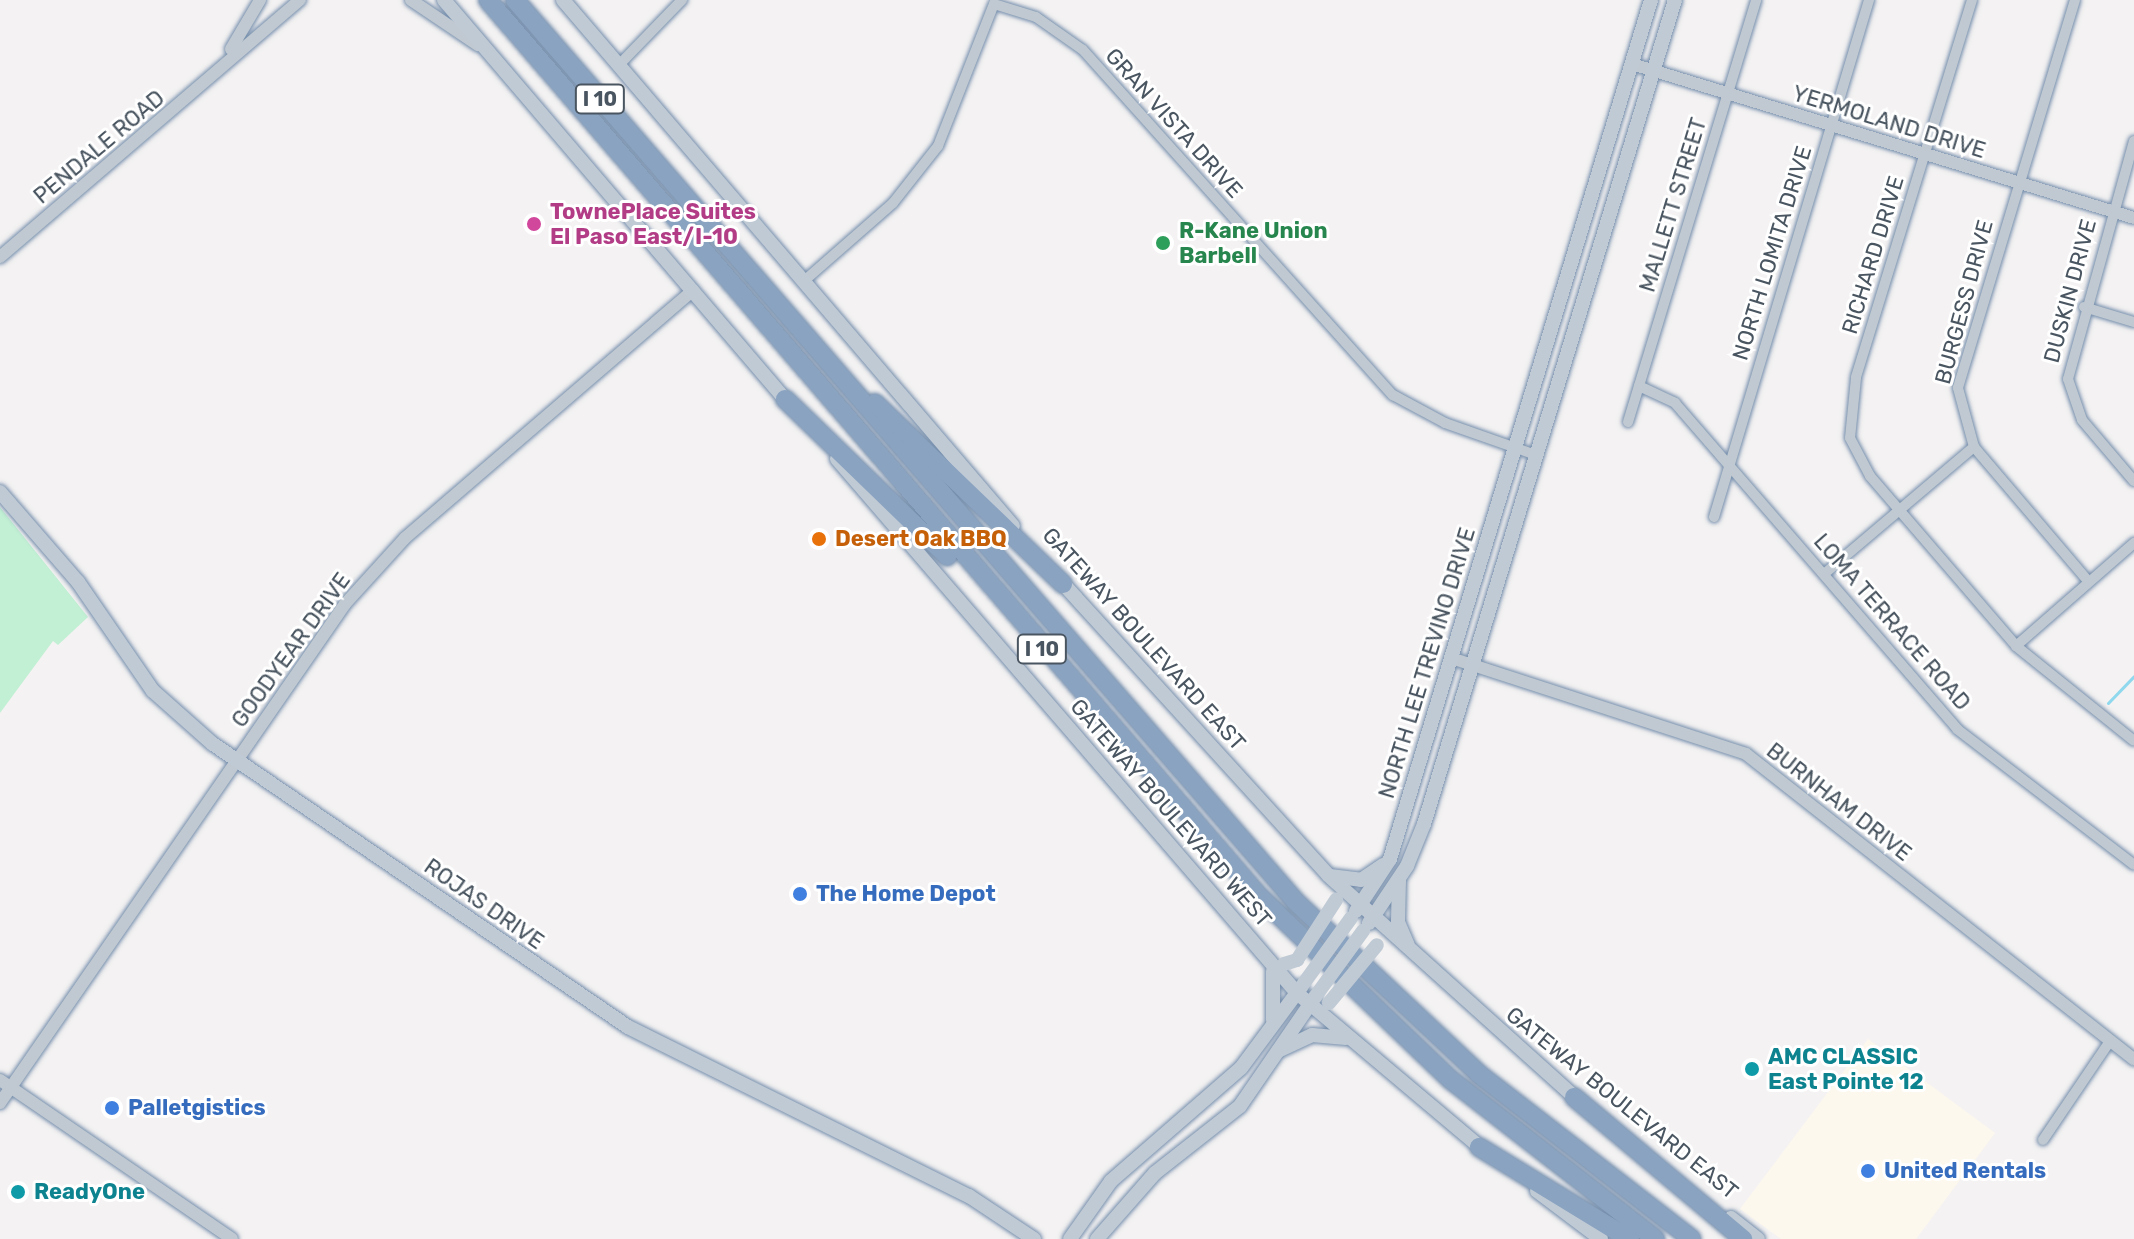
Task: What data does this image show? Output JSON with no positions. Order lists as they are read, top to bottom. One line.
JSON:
{"streets":{"highway":["I 10"],"main road":["GATEWAY BOULEVARD EAST","NORTH LEE TREVINO DRIVE","GATEWAY BOULEVARD WEST","ROJAS DRIVE"],"street":["YERMOLAND DRIVE","GRAN VISTA DRIVE","PENDALE ROAD","MALLETT STREET","NORTH LOMITA DRIVE","RICHARD DRIVE","DUSKIN DRIVE","BURGESS DRIVE","LOMA TERRACE ROAD","GOODYEAR DRIVE","BURNHAM DRIVE"]},"crossings":[["YERMOLAND DRIVE","MALLETT STREET"],["YERMOLAND DRIVE","NORTH LOMITA DRIVE"],["YERMOLAND DRIVE","RICHARD DRIVE"],["YERMOLAND DRIVE","DUSKIN DRIVE"],["YERMOLAND DRIVE","BURGESS DRIVE"],["YERMOLAND DRIVE","NORTH LEE TREVINO DRIVE"],["GRAN VISTA DRIVE","GATEWAY BOULEVARD EAST"],["GRAN VISTA DRIVE","NORTH LEE TREVINO DRIVE"],["MALLETT STREET","LOMA TERRACE ROAD"],["NORTH LOMITA DRIVE","LOMA TERRACE ROAD"],["GATEWAY BOULEVARD EAST","NORTH LEE TREVINO DRIVE"],["GOODYEAR DRIVE","GATEWAY BOULEVARD WEST"],["GOODYEAR DRIVE","ROJAS DRIVE"],["NORTH LEE TREVINO DRIVE","BURNHAM DRIVE"],["NORTH LEE TREVINO DRIVE","GATEWAY BOULEVARD WEST"]],"places":["TownePlace Suites El Paso East/I-10","R-Kane Union Barbell","Desert Oak BBQ","The Home Depot","AMC CLASSIC East Pointe 12","Palletgistics","United Rentals","ReadyOne"]}
